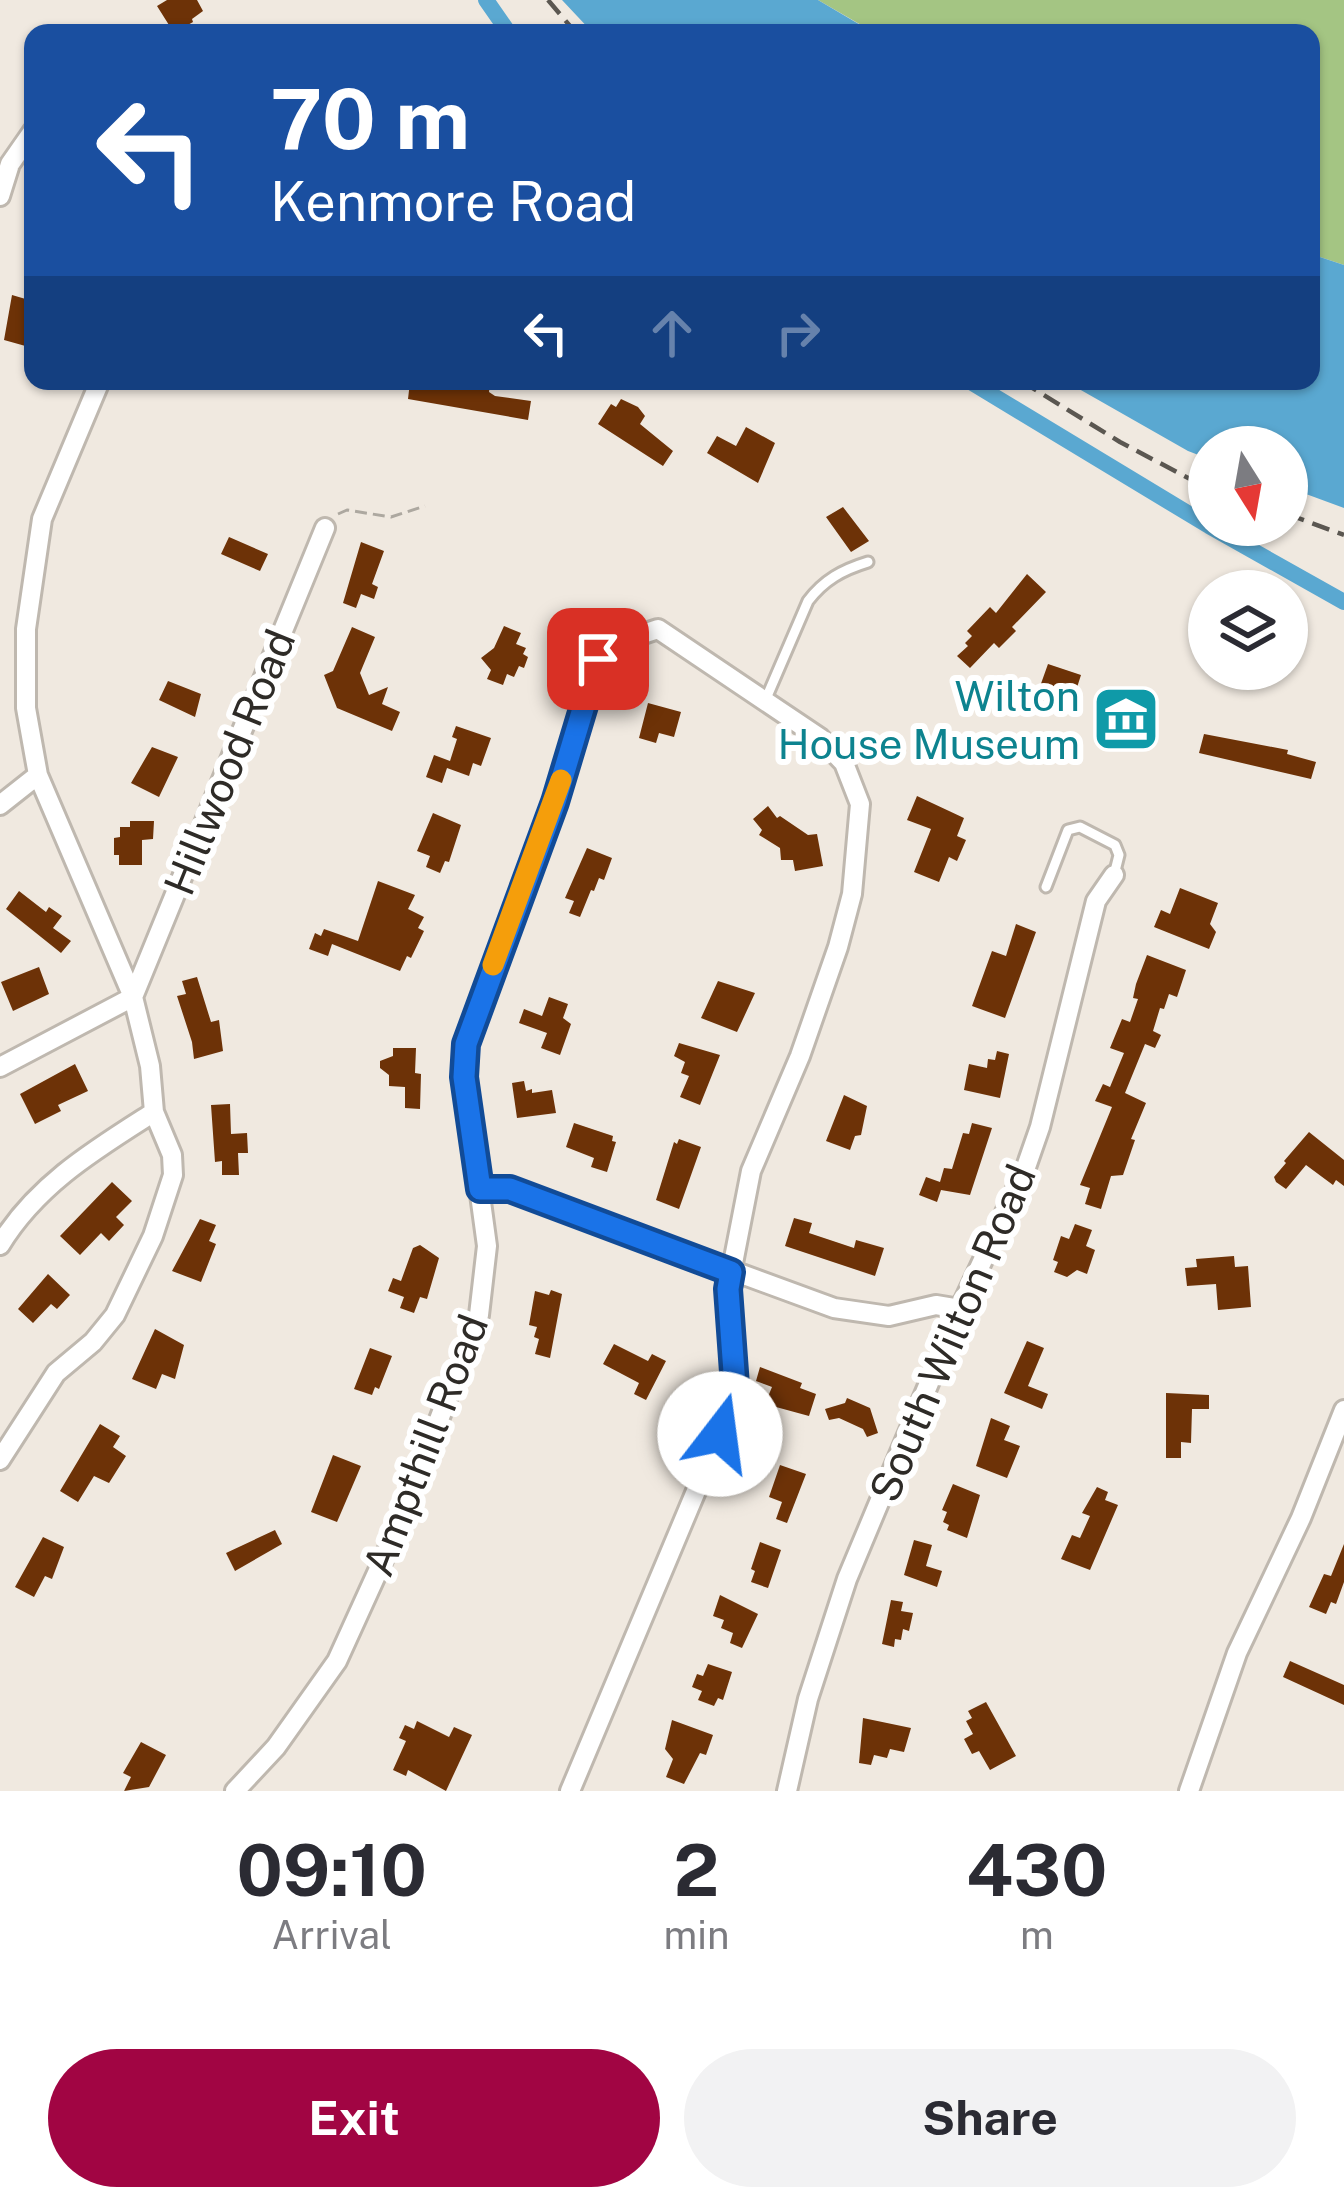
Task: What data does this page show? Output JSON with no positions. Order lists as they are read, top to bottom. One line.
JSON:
{"streets":{"street":["Hillwood Road","South Wilton Road","Ampthill Road"]},"places":{"museum":["Wilton House Museum"]},"north":"bottom","page":{"turn":["70 m","Kenmore Road"],"eta":["09:10","Arrival","2","min","430","m"],"buttons":["Exit","Share"]}}
